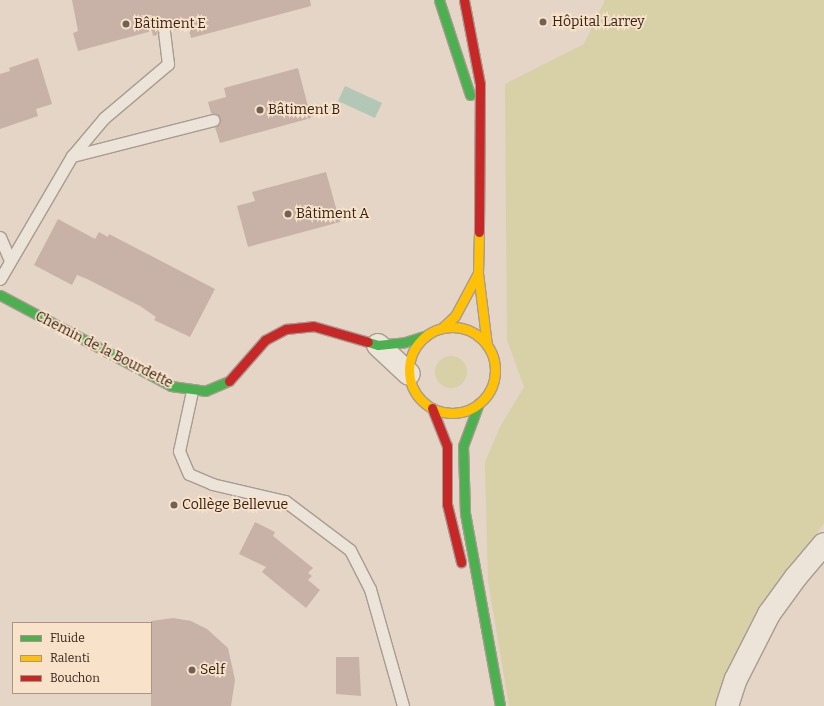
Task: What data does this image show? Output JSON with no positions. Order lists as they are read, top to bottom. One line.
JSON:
{"streets":{"street":["Chemin de la Bourdette"]},"places":["Hôpital Larrey","Bâtiment E","Bâtiment B","Bâtiment A","Collège Bellevue","Self"],"legend":["Fluide","Ralenti","Bouchon"]}
